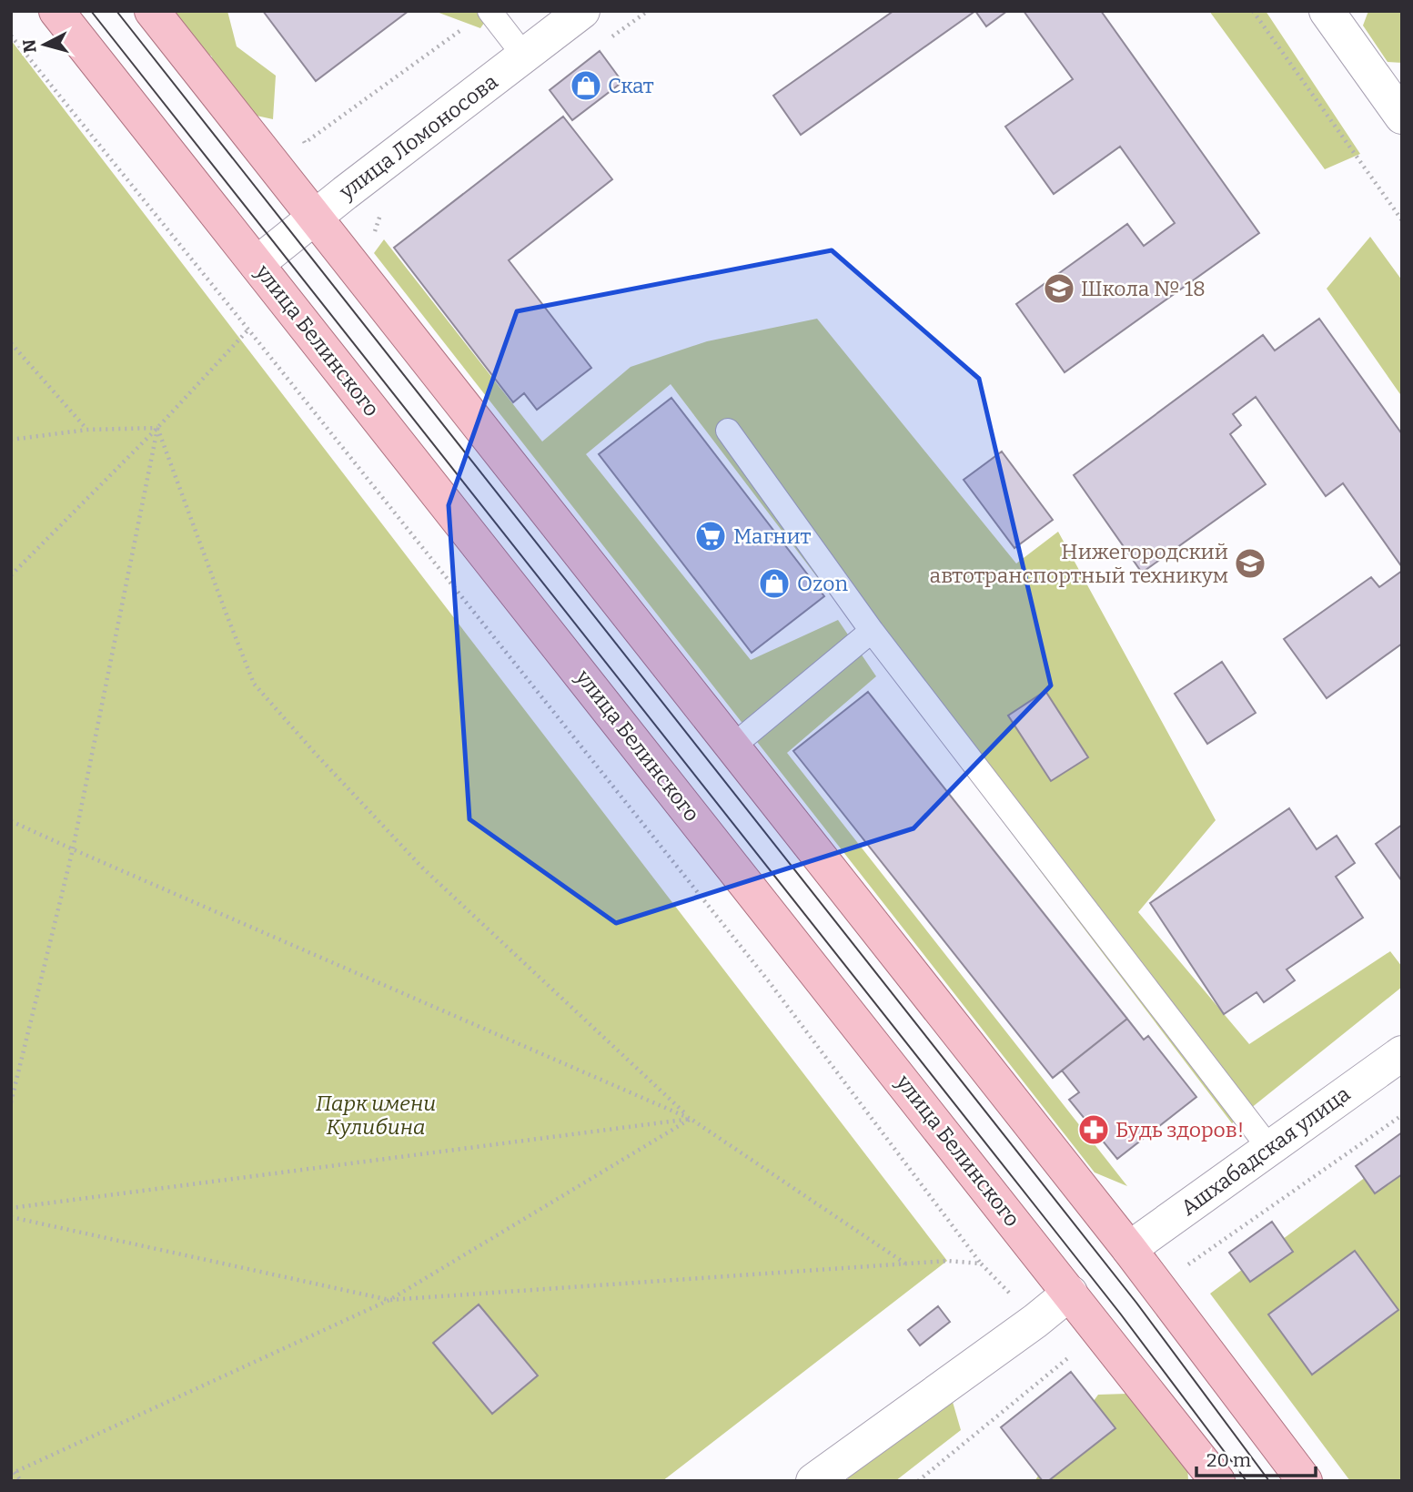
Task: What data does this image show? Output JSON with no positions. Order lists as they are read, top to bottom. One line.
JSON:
{"streets":{"main road":["улица Белинского"],"street":["улица Ломоносова","Ашхабадская улица"]},"crossings":[["улица Ломоносова","улица Белинского"]],"parks":["Парк имени Кулибина"],"places":{"shop":["Скат","Ozon"],"school or university":["Школа № 18","Нижегородский автотранспортный техникум"],"supermarket":["Магнит"],"pharmacy":["Будь здоров!"]},"scale_bar":"20 m","north":"left"}
